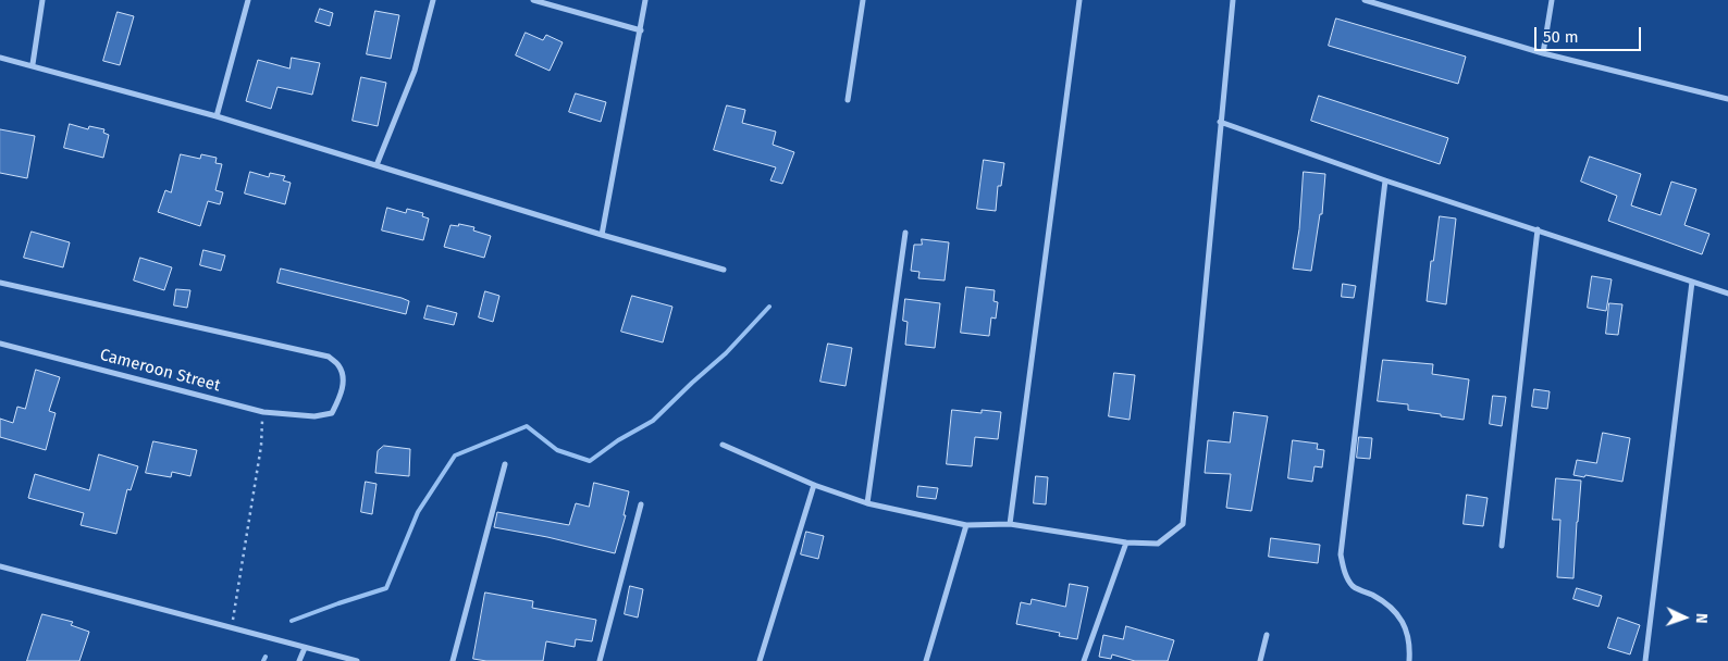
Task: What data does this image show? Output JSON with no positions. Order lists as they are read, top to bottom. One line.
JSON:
{"streets":{"street":["Cameroon Street"]},"scale_bar":"50 m","north":"right"}
